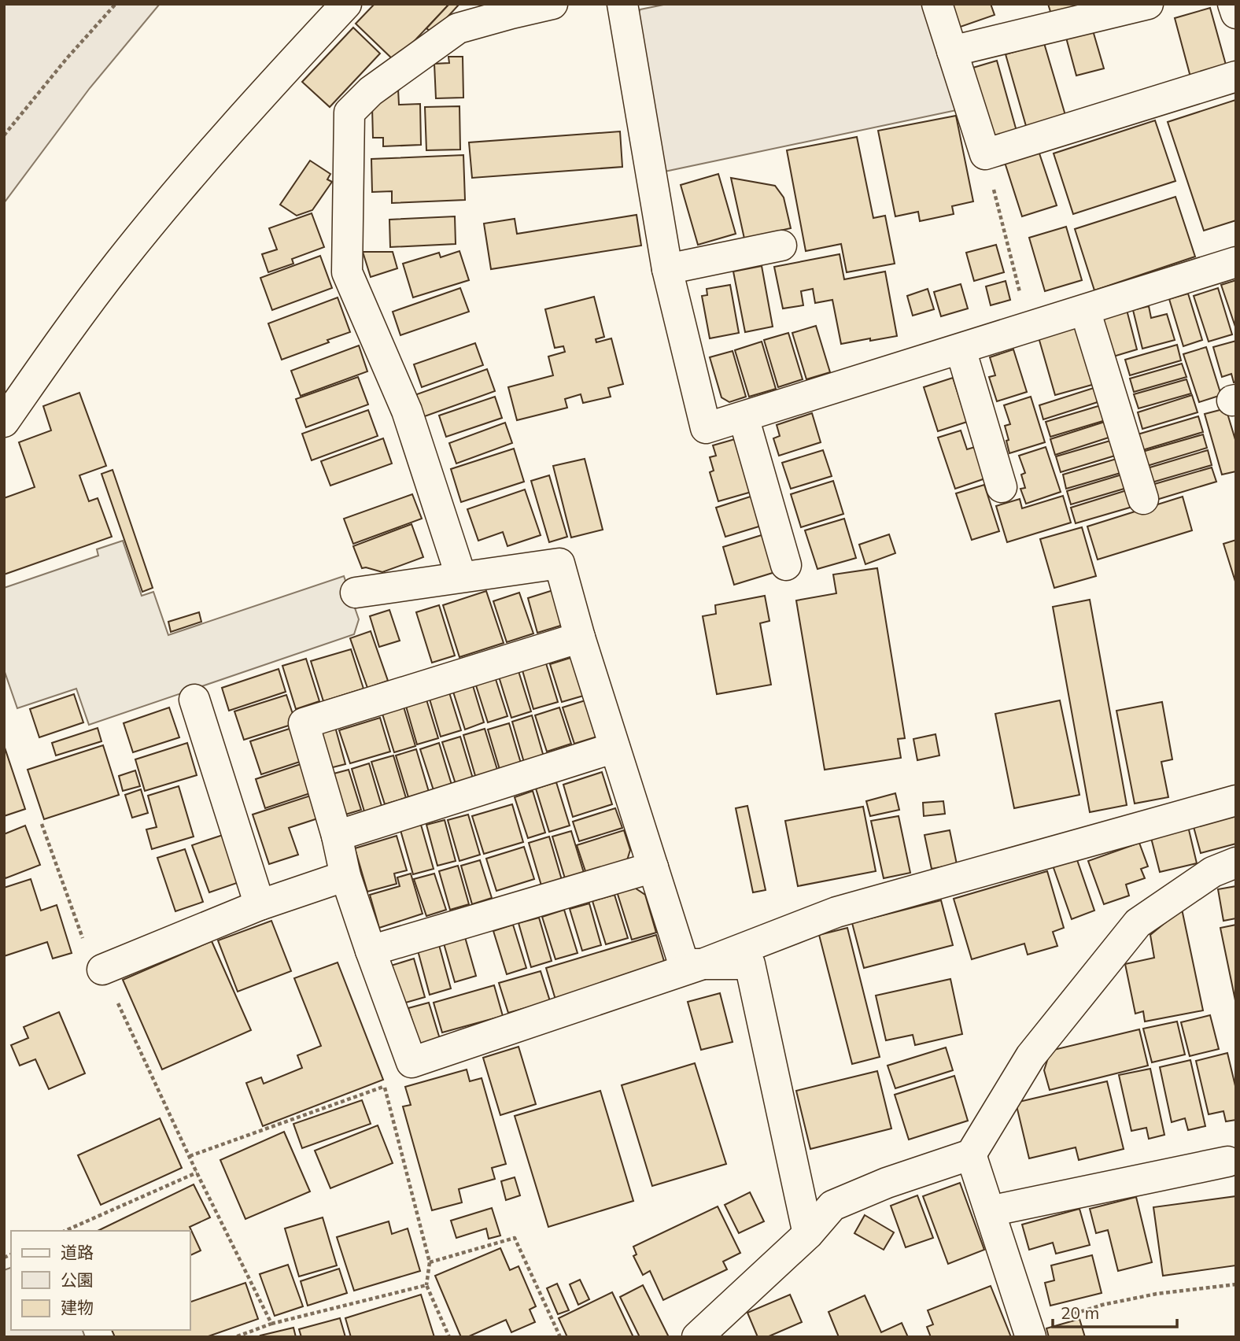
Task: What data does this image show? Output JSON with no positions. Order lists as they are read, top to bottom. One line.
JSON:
{"legend":["道路","公園","建物"],"scale_bar":"20 m"}
